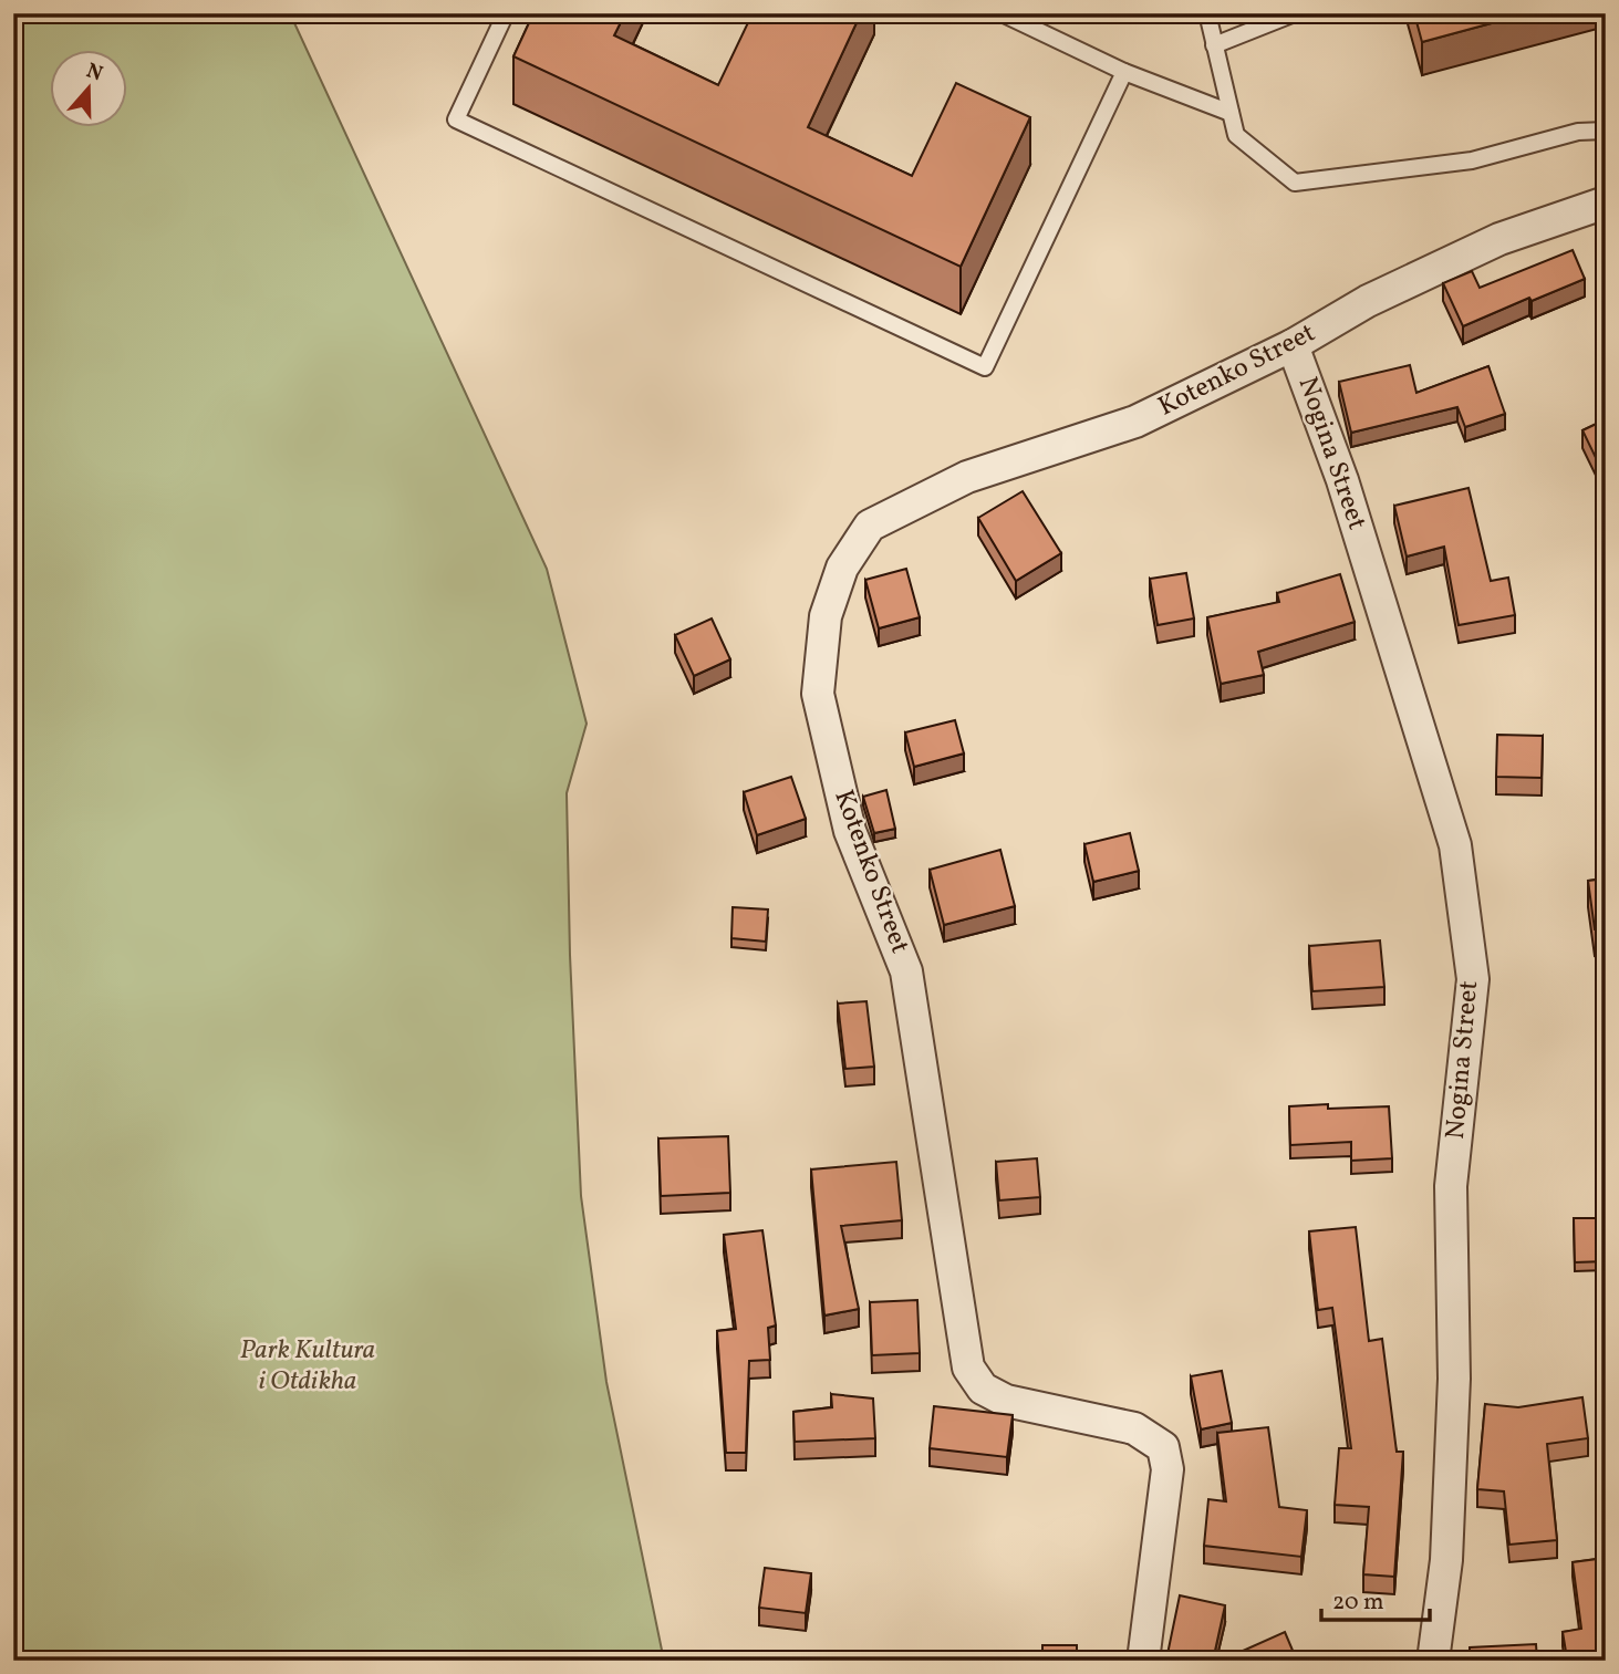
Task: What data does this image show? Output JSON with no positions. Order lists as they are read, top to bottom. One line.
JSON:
{"streets":{"street":["Kotenko Street","Nogina Street"]},"crossings":[["Kotenko Street","Nogina Street"]],"parks":["Park Kultura i Otdikha"],"scale_bar":"20 m","north":"top"}
